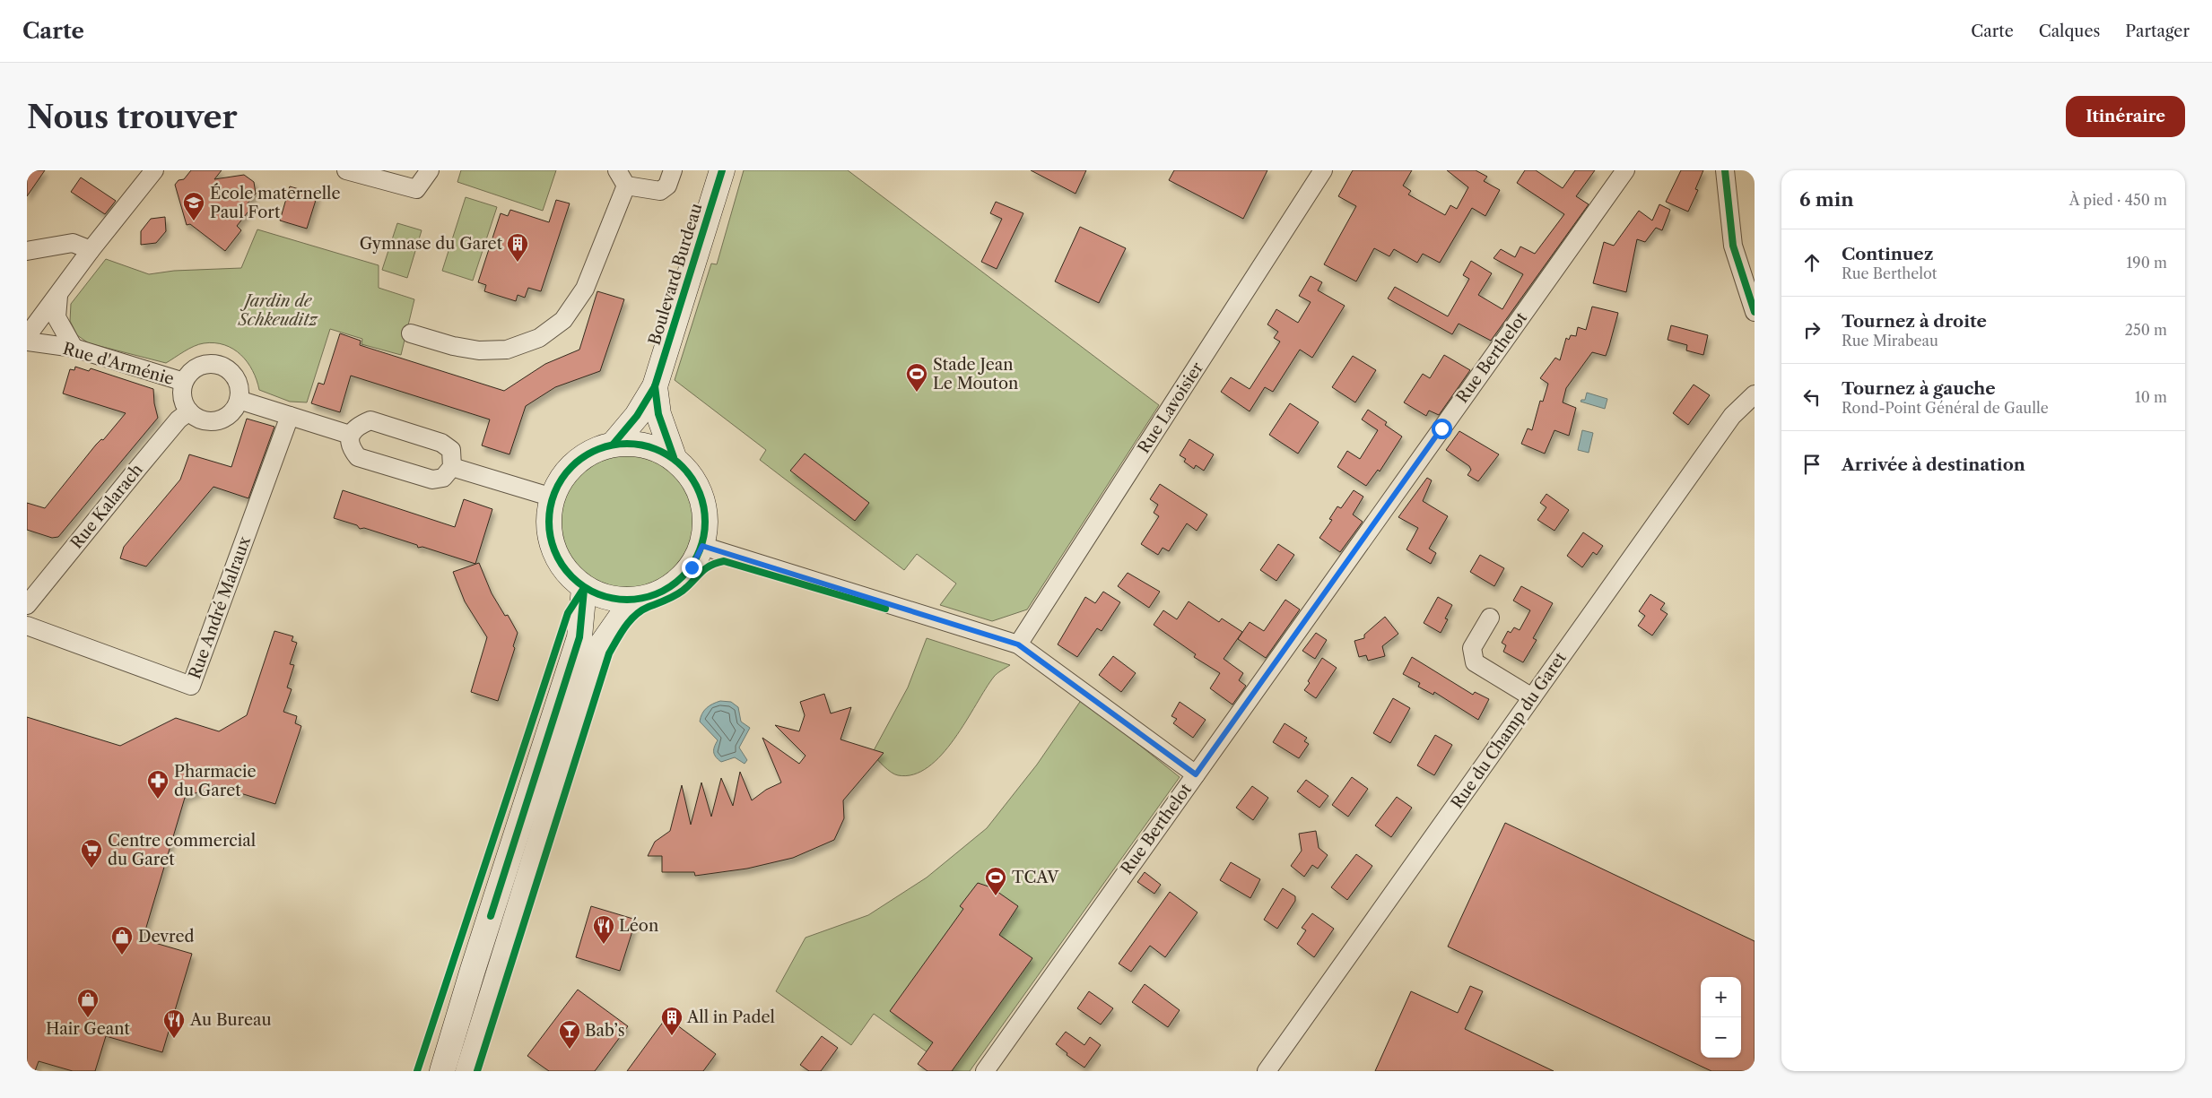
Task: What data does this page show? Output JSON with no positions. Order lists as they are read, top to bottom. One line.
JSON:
{"streets":{"main road":["Boulevard Burdeau"],"street":["Rue Berthelot","Rue d'Arménie","Rue Lavoisier","Rue Kalarach","Rue André Malraux","Rue du Champ du Garet"]},"crossings":[["Rue d'Arménie","Rue Kalarach"]],"parks":["Jardin de Schkeuditz"],"places":{"school or university":["École maternelle Paul Fort"],"building":["Gymnase du Garet","All in Padel"],"sports":["Stade Jean Le Mouton","TCAV"],"pharmacy":["Pharmacie du Garet"],"supermarket":["Centre commercial du Garet"],"restaurant":["Léon","Au Bureau"],"shop":["Devred","Hair Geant"],"bar":["Bab’s"]},"page":{"header":"Carte","nav":["Carte","Calques","Partager"],"buttons":"Itinéraire","title":"Nous trouver","heading":["6 min","À pied · 450 m"],"list":[["Continuez","Rue Berthelot","190 m"],["Tournez à droite","Rue Mirabeau","250 m"],["Tournez à gauche","Rond-Point Général de Gaulle","10 m"],"Arrivée à destination"],"map_buttons":["+","−"]}}
